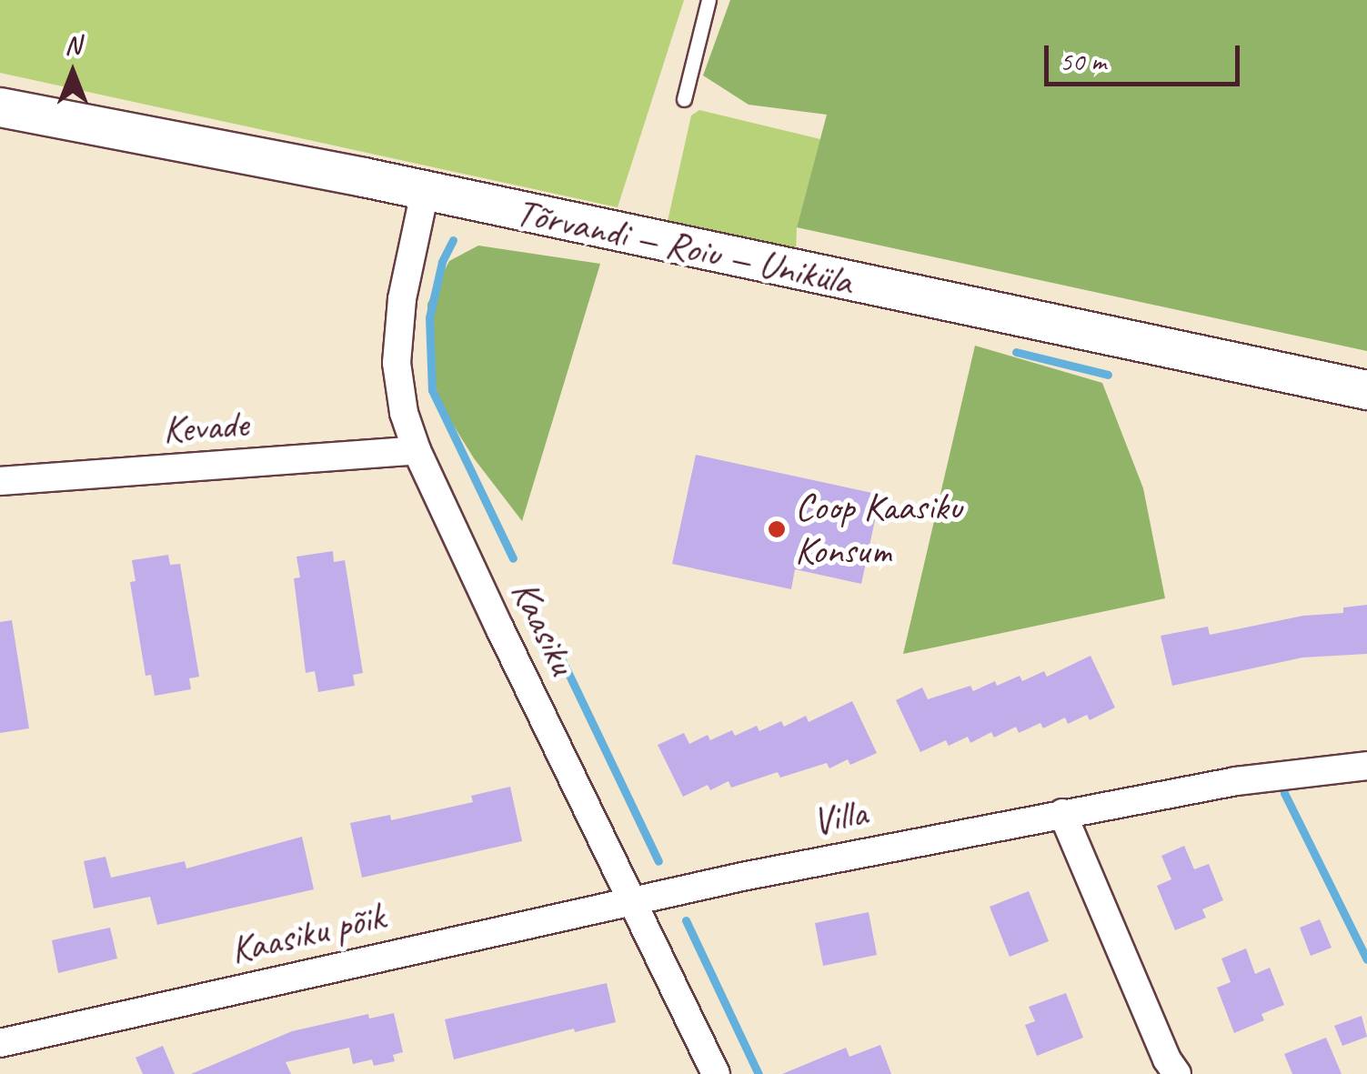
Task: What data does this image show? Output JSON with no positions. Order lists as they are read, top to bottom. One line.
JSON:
{"streets":{"street":["Tõrvandi — Roiu — Uniküla","Kevade","Kaasiku","Villa","Kaasiku põik"]},"crossings":[["Tõrvandi — Roiu — Uniküla","Kaasiku"],["Kevade","Kaasiku"],["Kaasiku","Villa"],["Kaasiku","Kaasiku põik"],["Villa","Kaasiku põik"]],"places":["Coop Kaasiku Konsum"],"scale_bar":"50 m","north":"top"}
